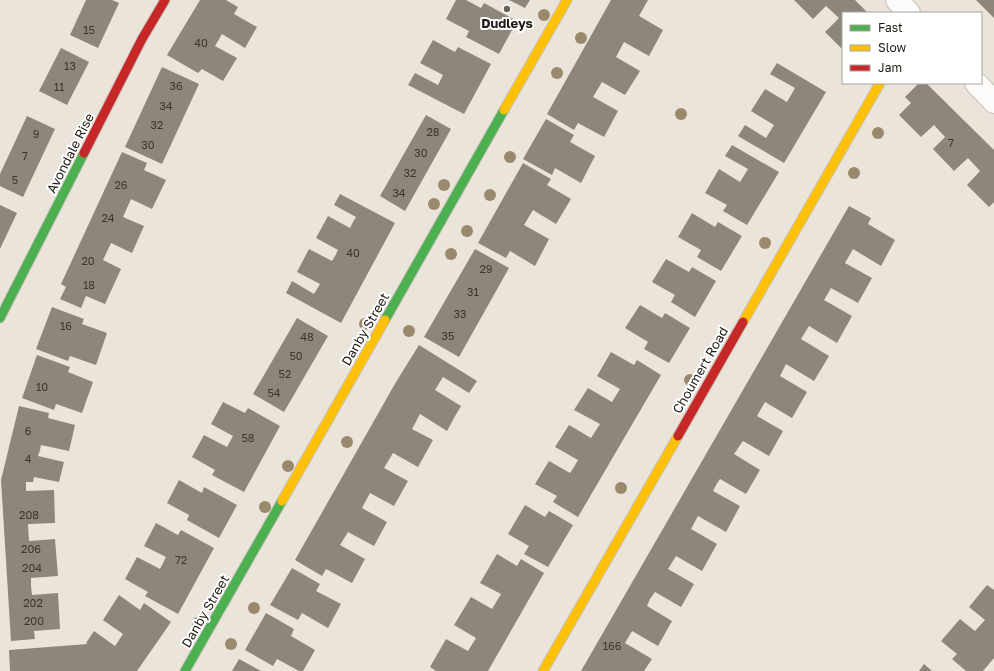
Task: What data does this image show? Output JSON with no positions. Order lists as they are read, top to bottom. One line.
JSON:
{"streets":{"street":["Avondale Rise","Danby Street","Choumert Road"]},"places":["Dudleys"],"house_numbers":["15","40","13","36","11","34","32","28","9","7","30","30","7","32","5","26","34","24","40","20","29","18","31","33","16","35","48","50","52","10","54","6","58","4","208","206","72","204","202","200","166"],"legend":["Fast","Slow","Jam"]}
